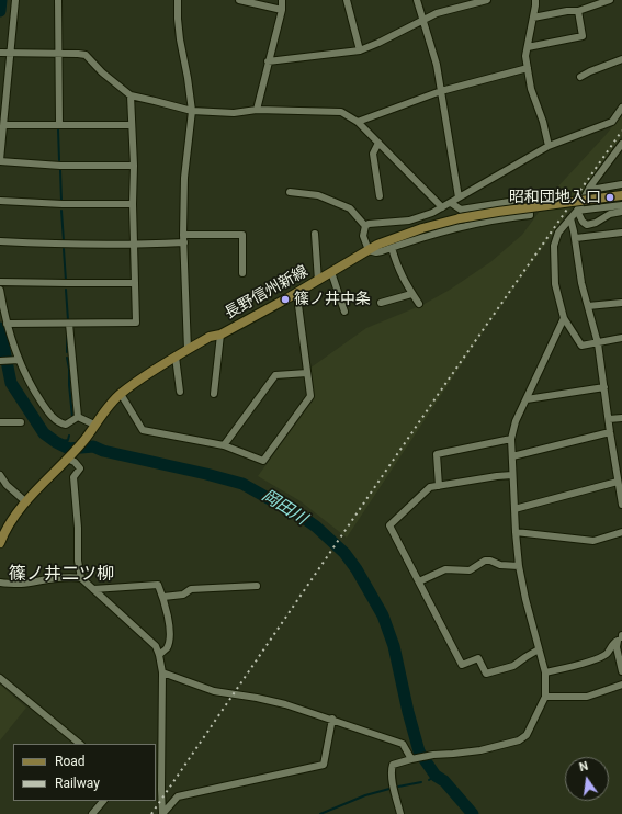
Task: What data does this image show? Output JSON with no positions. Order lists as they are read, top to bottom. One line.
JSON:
{"streets":{"main road":["長野信州新線"]},"districts":["篠ノ井二ツ柳"],"water":["岡田川"],"places":["昭和団地入口","篠ノ井中条"],"legend":["Road","Railway"],"north":"top"}
